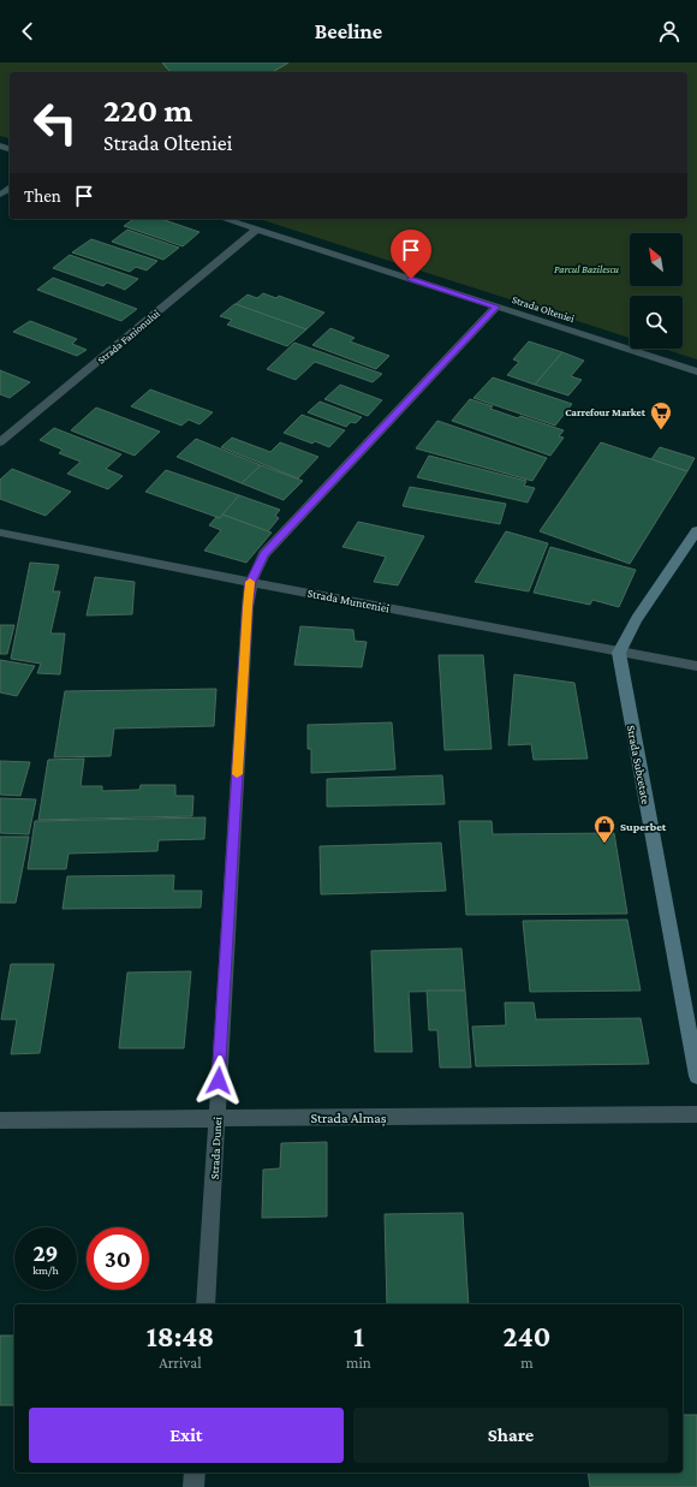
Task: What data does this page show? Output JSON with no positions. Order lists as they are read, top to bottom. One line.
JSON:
{"streets":{"street":["Strada Olteniei","Strada Fanionului","Strada Munteniei","Strada Subcetate","Strada Almaș","Strada Dunei"]},"crossings":[["Strada Olteniei","Strada Fanionului"],["Strada Olteniei","Strada Dunei"],["Strada Munteniei","Strada Subcetate"],["Strada Munteniei","Strada Dunei"],["Strada Almaș","Strada Dunei"]],"parks":["Parcul Bazilescu"],"places":{"supermarket":["Carrefour Market"],"shop":["Superbet"]},"north":"top left","page":{"header":"Beeline","turn":["220 m","Strada Olteniei"],"then":"Then","speed":"29 km/h","limit":"30","eta":["18:48","Arrival","1","min","240","m"],"buttons":["Exit","Share"]}}
